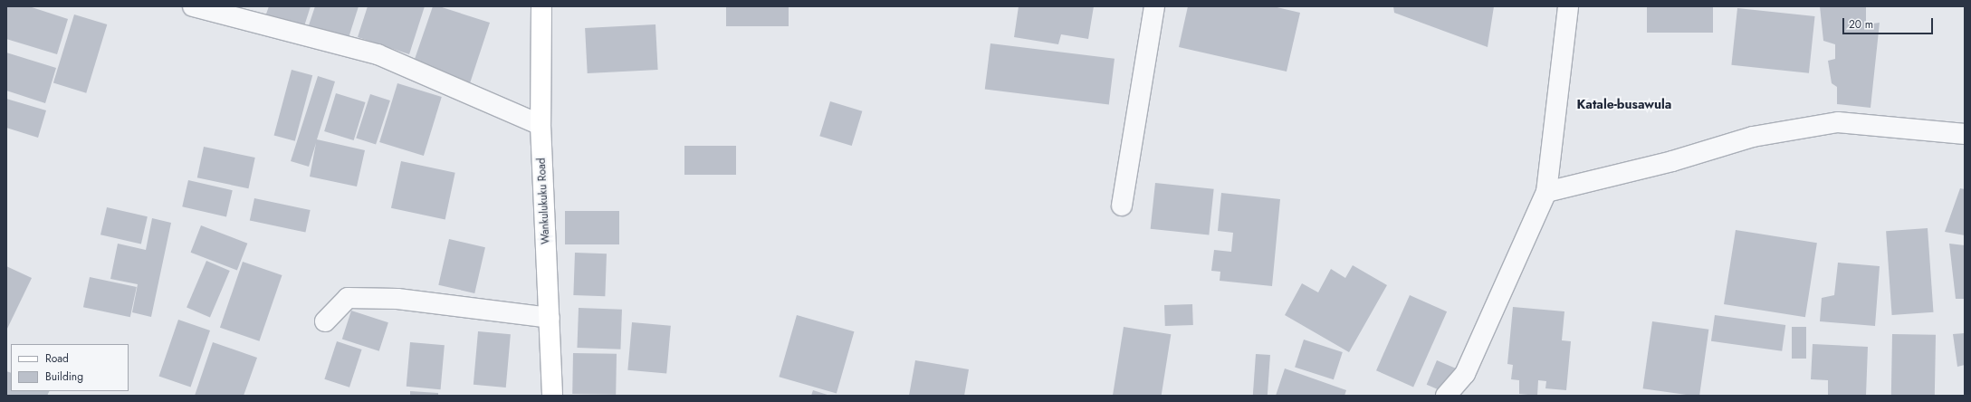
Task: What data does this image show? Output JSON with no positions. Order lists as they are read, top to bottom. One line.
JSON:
{"streets":{"main road":["Wankulukuku Road"]},"districts":["Katale-busawula"],"legend":["Road","Building"],"scale_bar":"20 m"}
